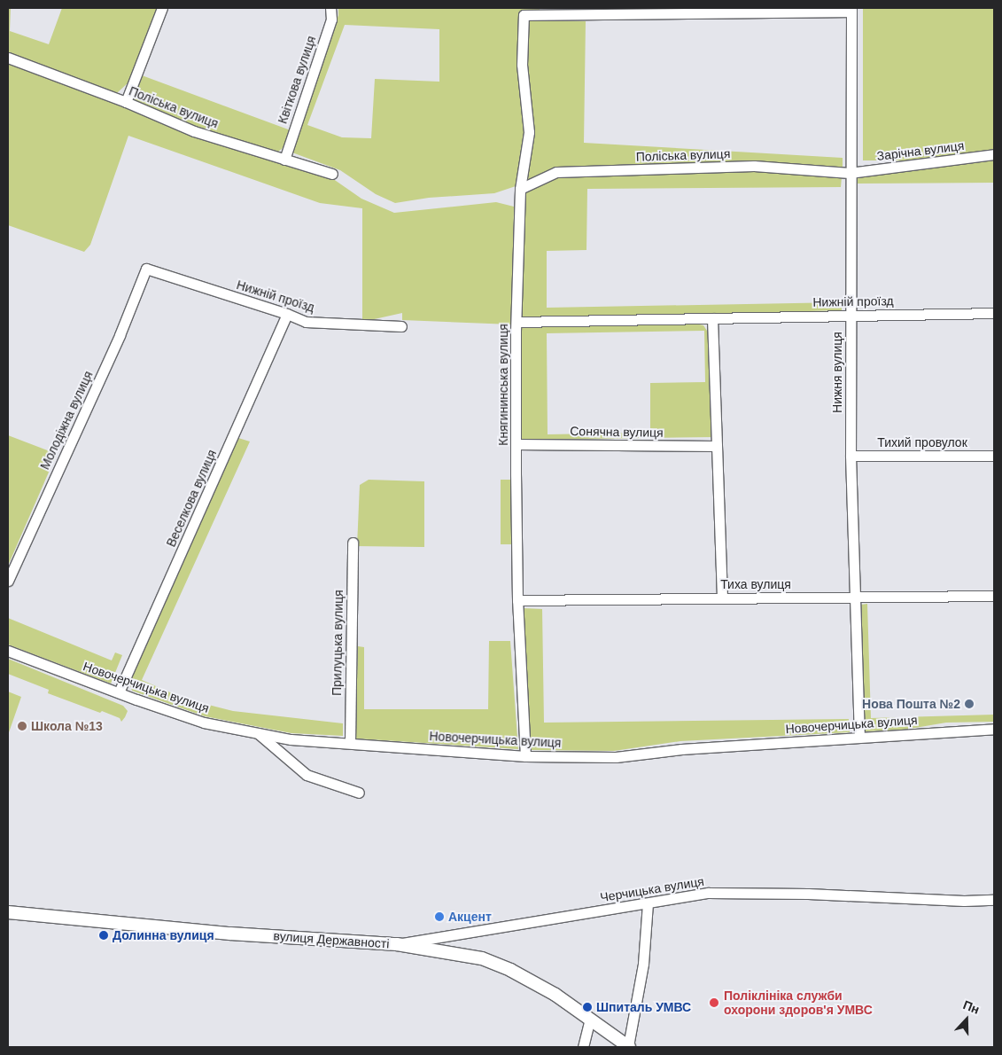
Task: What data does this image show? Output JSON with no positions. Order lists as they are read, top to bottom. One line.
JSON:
{"streets":{"street":["Квіткова вулиця","Поліська вулиця","Зарічна вулиця","Нижній проїзд","Нижня вулиця","Княгининська вулиця","Молодіжна вулиця","Сонячна вулиця","Тихий провулок","Веселкова вулиця","Тиха вулиця","Прилуцька вулиця","Новочерчицька вулиця","Черчицька вулиця","вулиця Державності"]},"crossings":[["Квіткова вулиця","Поліська вулиця"],["Поліська вулиця","Зарічна вулиця"],["Поліська вулиця","Нижня вулиця"],["Поліська вулиця","Княгининська вулиця"],["Зарічна вулиця","Нижня вулиця"],["Нижній проїзд","Нижня вулиця"],["Нижній проїзд","Княгининська вулиця"],["Нижній проїзд","Молодіжна вулиця"],["Нижній проїзд","Веселкова вулиця"],["Нижня вулиця","Княгининська вулиця"],["Нижня вулиця","Тихий провулок"],["Нижня вулиця","Тиха вулиця"],["Нижня вулиця","Новочерчицька вулиця"],["Княгининська вулиця","Сонячна вулиця"],["Княгининська вулиця","Тиха вулиця"],["Княгининська вулиця","Новочерчицька вулиця"],["Веселкова вулиця","Новочерчицька вулиця"],["Прилуцька вулиця","Новочерчицька вулиця"],["Черчицька вулиця","вулиця Державності"]],"places":["Нова Пошта №2","Школа №13","Акцент","Долинна вулиця","Поліклініка служби охорони здоров'я УМВС","Шпиталь УМВС"],"north":"top"}
